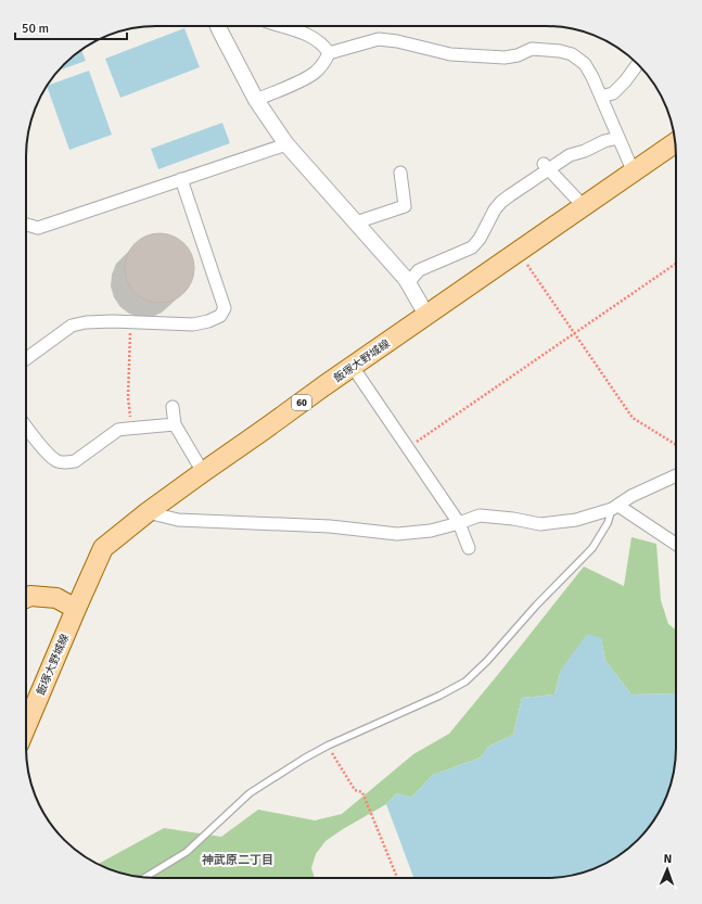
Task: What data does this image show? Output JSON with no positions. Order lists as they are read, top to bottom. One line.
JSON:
{"streets":{"main road":["飯塚大野城線","60"]},"districts":["神武原二丁目"],"scale_bar":"50 m","north":"top"}
